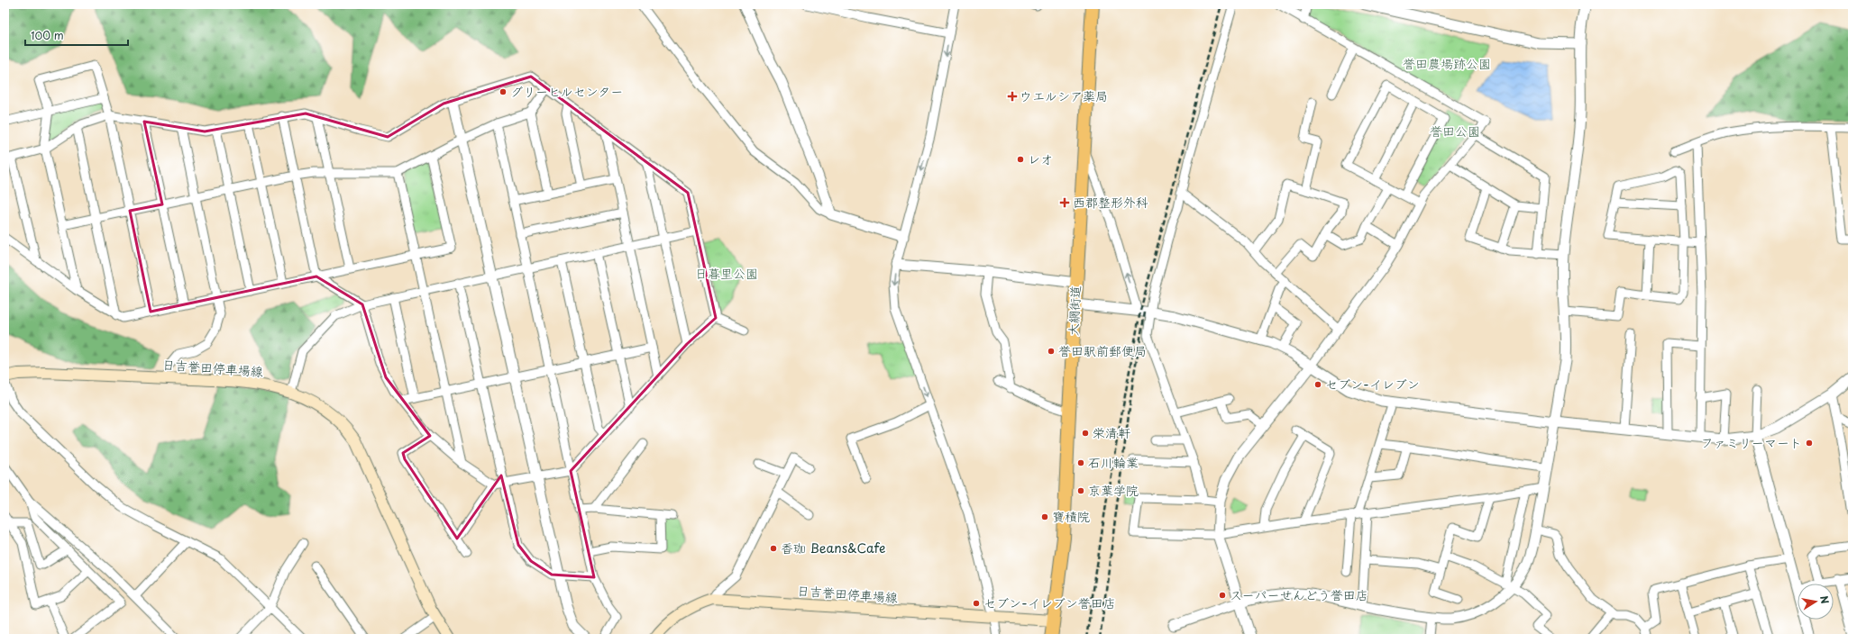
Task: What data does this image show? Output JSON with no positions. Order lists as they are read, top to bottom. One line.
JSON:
{"streets":{"main road":["大網街道","日吉誉田停車場線"]},"crossings":[["大網街道","日吉誉田停車場線"]],"parks":["誉田農場跡公園","誉田公園","日暮里公園"],"places":{"other":["グリーヒルセンター","レオ","誉田駅前郵便局","セブン-イレブン","栄清軒","ファミリーマート","石川輪業","京葉学院","寶積院","香珈 Beans&Cafe","スーパーせんどう誉田店","セブン-イレブン誉田店"],"health":["ウエルシア薬局","西郡整形外科"]},"scale_bar":"100 m","north":"right"}
